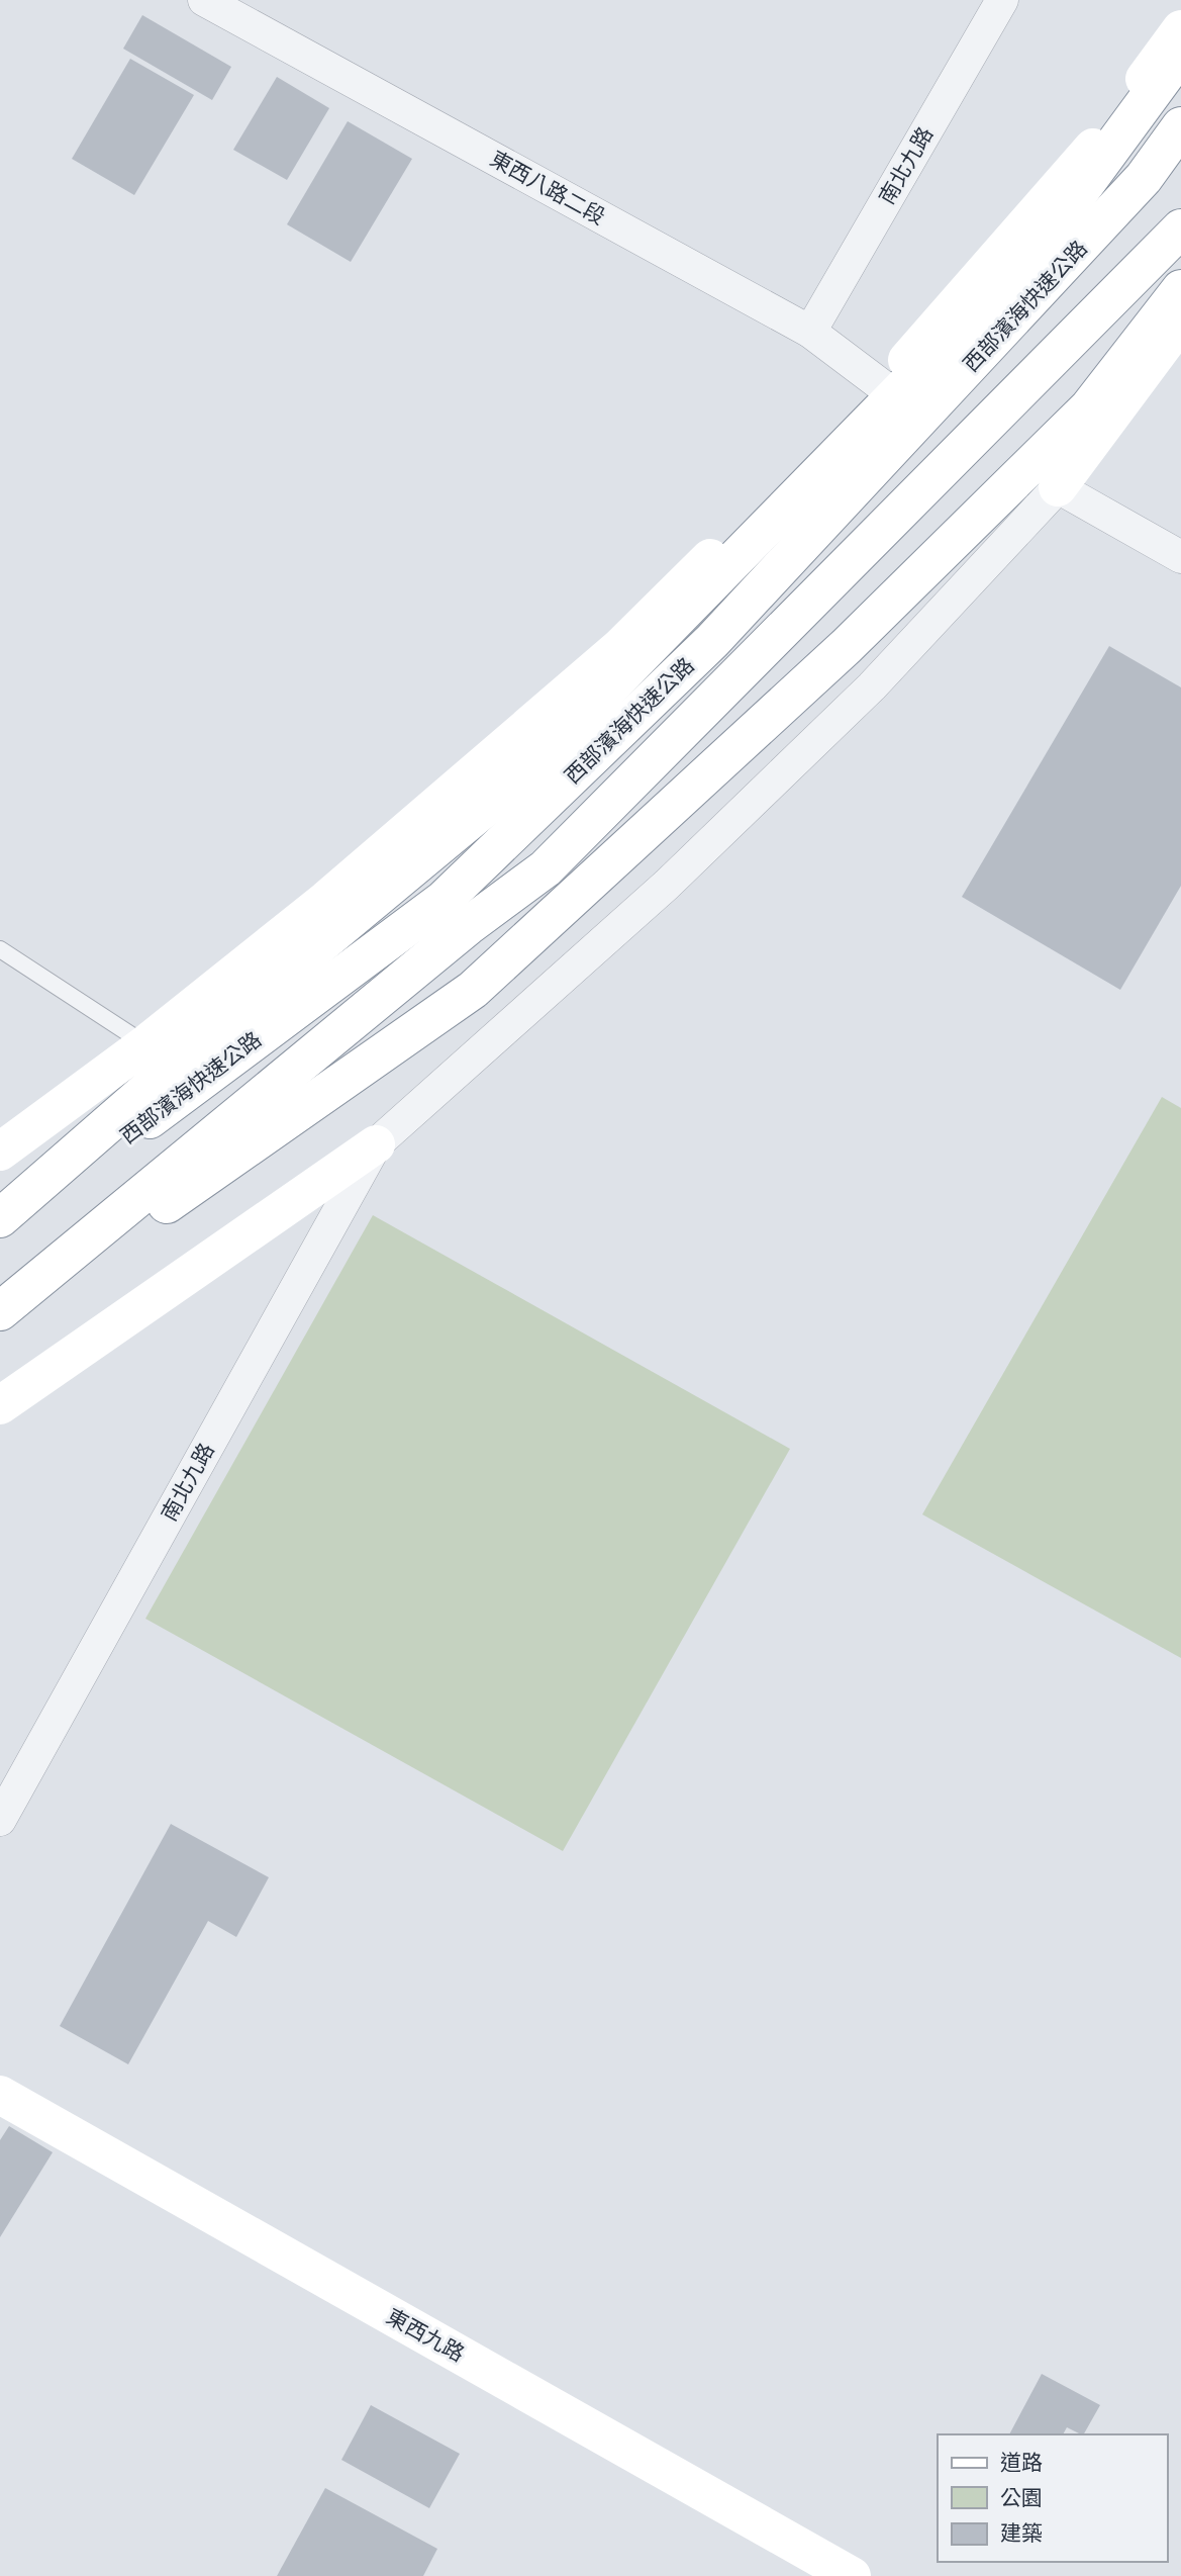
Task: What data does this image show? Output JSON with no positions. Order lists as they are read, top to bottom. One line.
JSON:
{"streets":{"main road":["西部濱海快速公路","東西九路"],"street":["南北九路","東西八路二段"]},"crossings":[["南北九路","東西八路二段"]],"legend":["道路","公園","建築"]}
